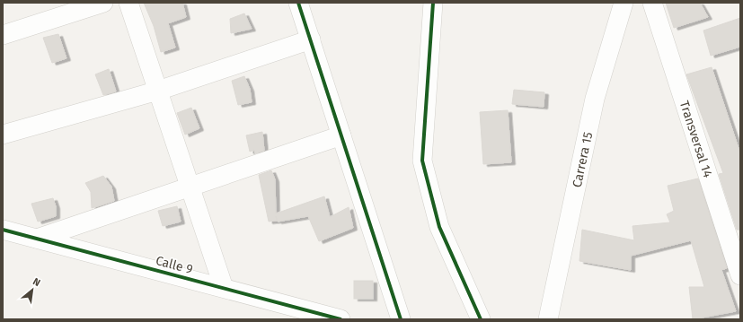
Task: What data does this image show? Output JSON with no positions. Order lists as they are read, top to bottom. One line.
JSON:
{"streets":{"street":["Transversal 14","Carrera 15","Calle 9"]},"north":"top right"}
